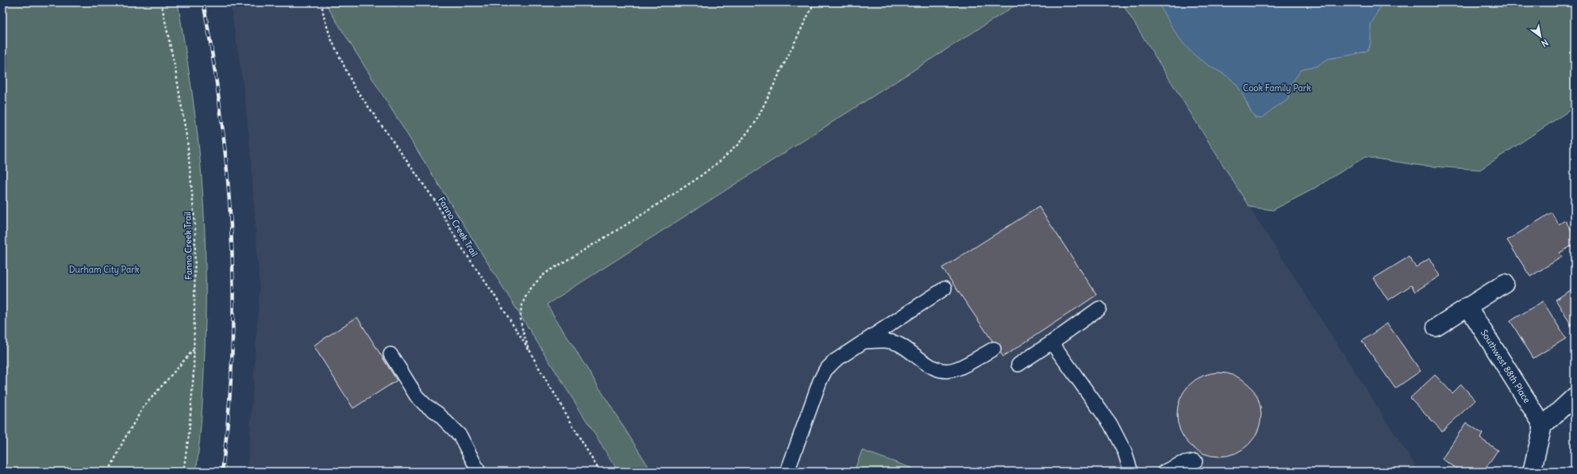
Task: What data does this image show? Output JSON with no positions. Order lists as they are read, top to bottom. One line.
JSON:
{"streets":{"street":["Southwest 88th Place"],"path":["Fanno Creek Trail"]},"parks":["Cook Family Park","Durham City Park"],"north":"bottom right"}
